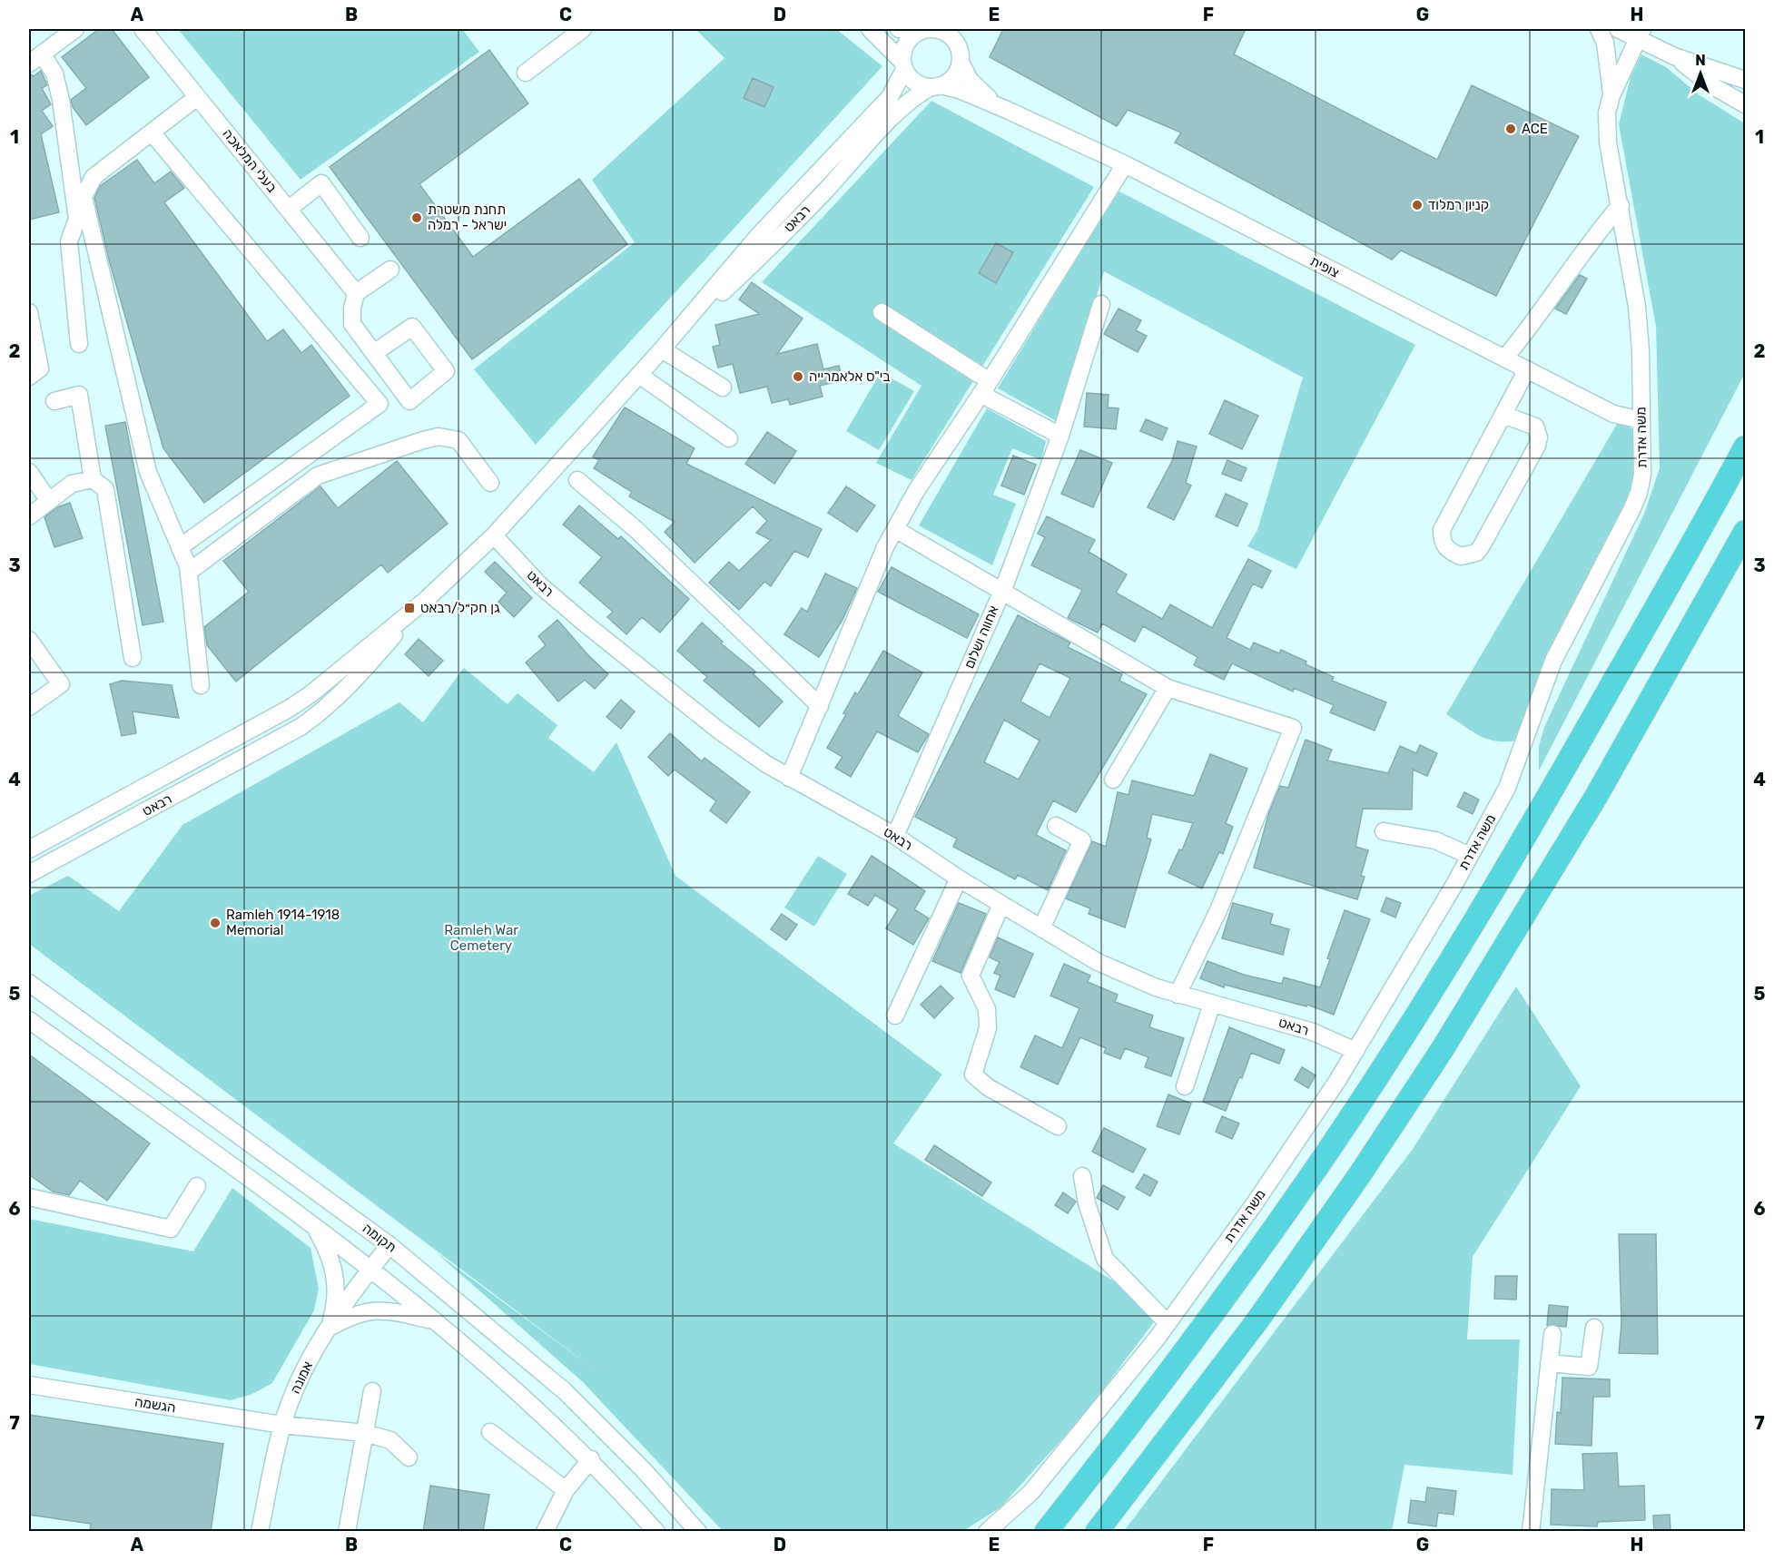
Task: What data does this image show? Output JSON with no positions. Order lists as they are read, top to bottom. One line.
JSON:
{"streets":{"street":["בעלי המלאכה","רבאט","צופית","משה אדרת","אחווה ושלום","תקומה","אמונה","הגשמה"]},"crossings":[["רבאט","צופית"],["רבאט","משה אדרת"],["רבאט","אחווה ושלום"],["צופית","משה אדרת"],["תקומה","אמונה"],["אמונה","הגשמה"]],"parks":["Ramleh War Cemetery"],"places":{"other":["ACE","קניון רמלוד","תחנת משטרת ישראל - רמלה","בי\"ס אלאמרייה","Ramleh 1914-1918 Memorial"],"transit":["גן חק״ל/רבאט"]},"north":"top","grid":{"columns":["A","B","C","D","E","F","G","H"],"rows":["1","2","3","4","5","6","7"]}}
